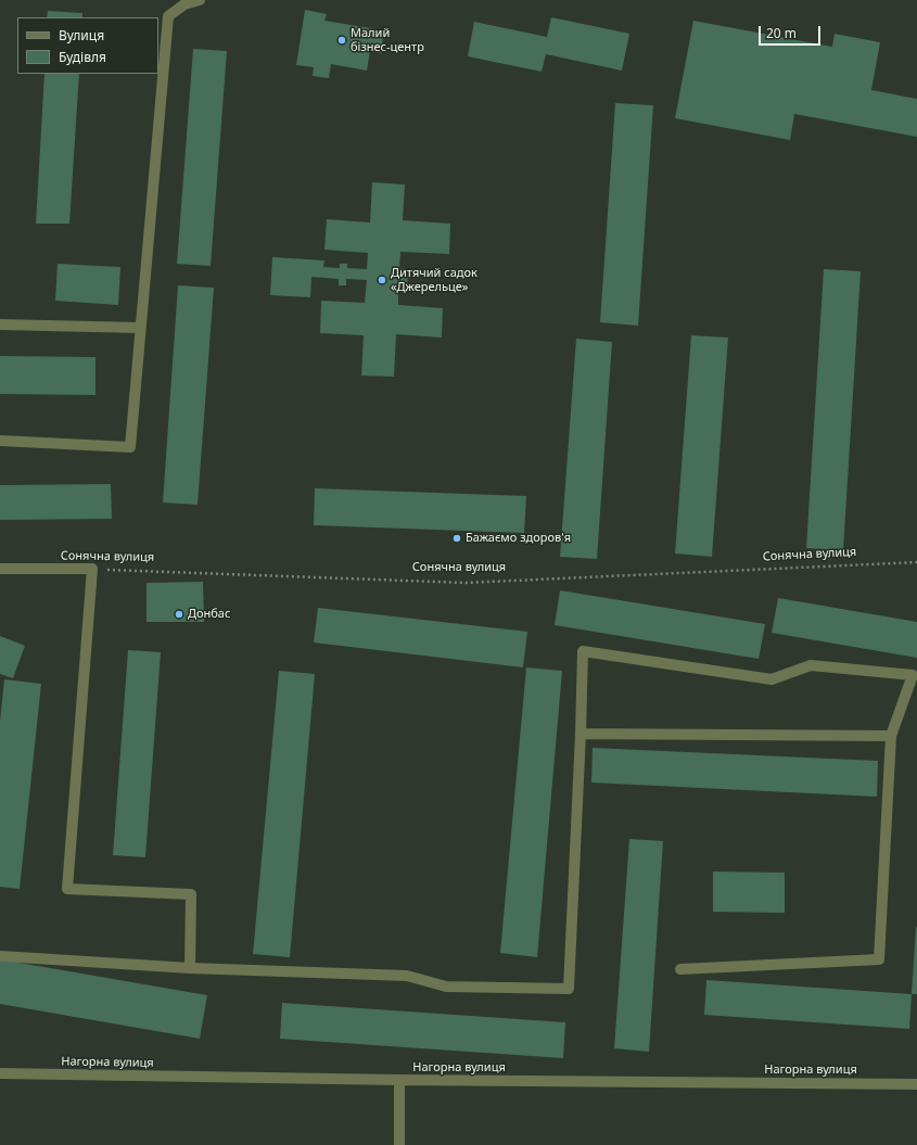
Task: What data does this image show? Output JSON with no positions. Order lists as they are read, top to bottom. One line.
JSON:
{"streets":{"street":["Сонячна вулиця","Нагорна вулиця"]},"places":["Малий бізнес-центр","Дитячий садок «Джерельце»","Бажаємо здоров'я","Донбас"],"legend":["Вулиця","Будівля"],"scale_bar":"20 m"}
